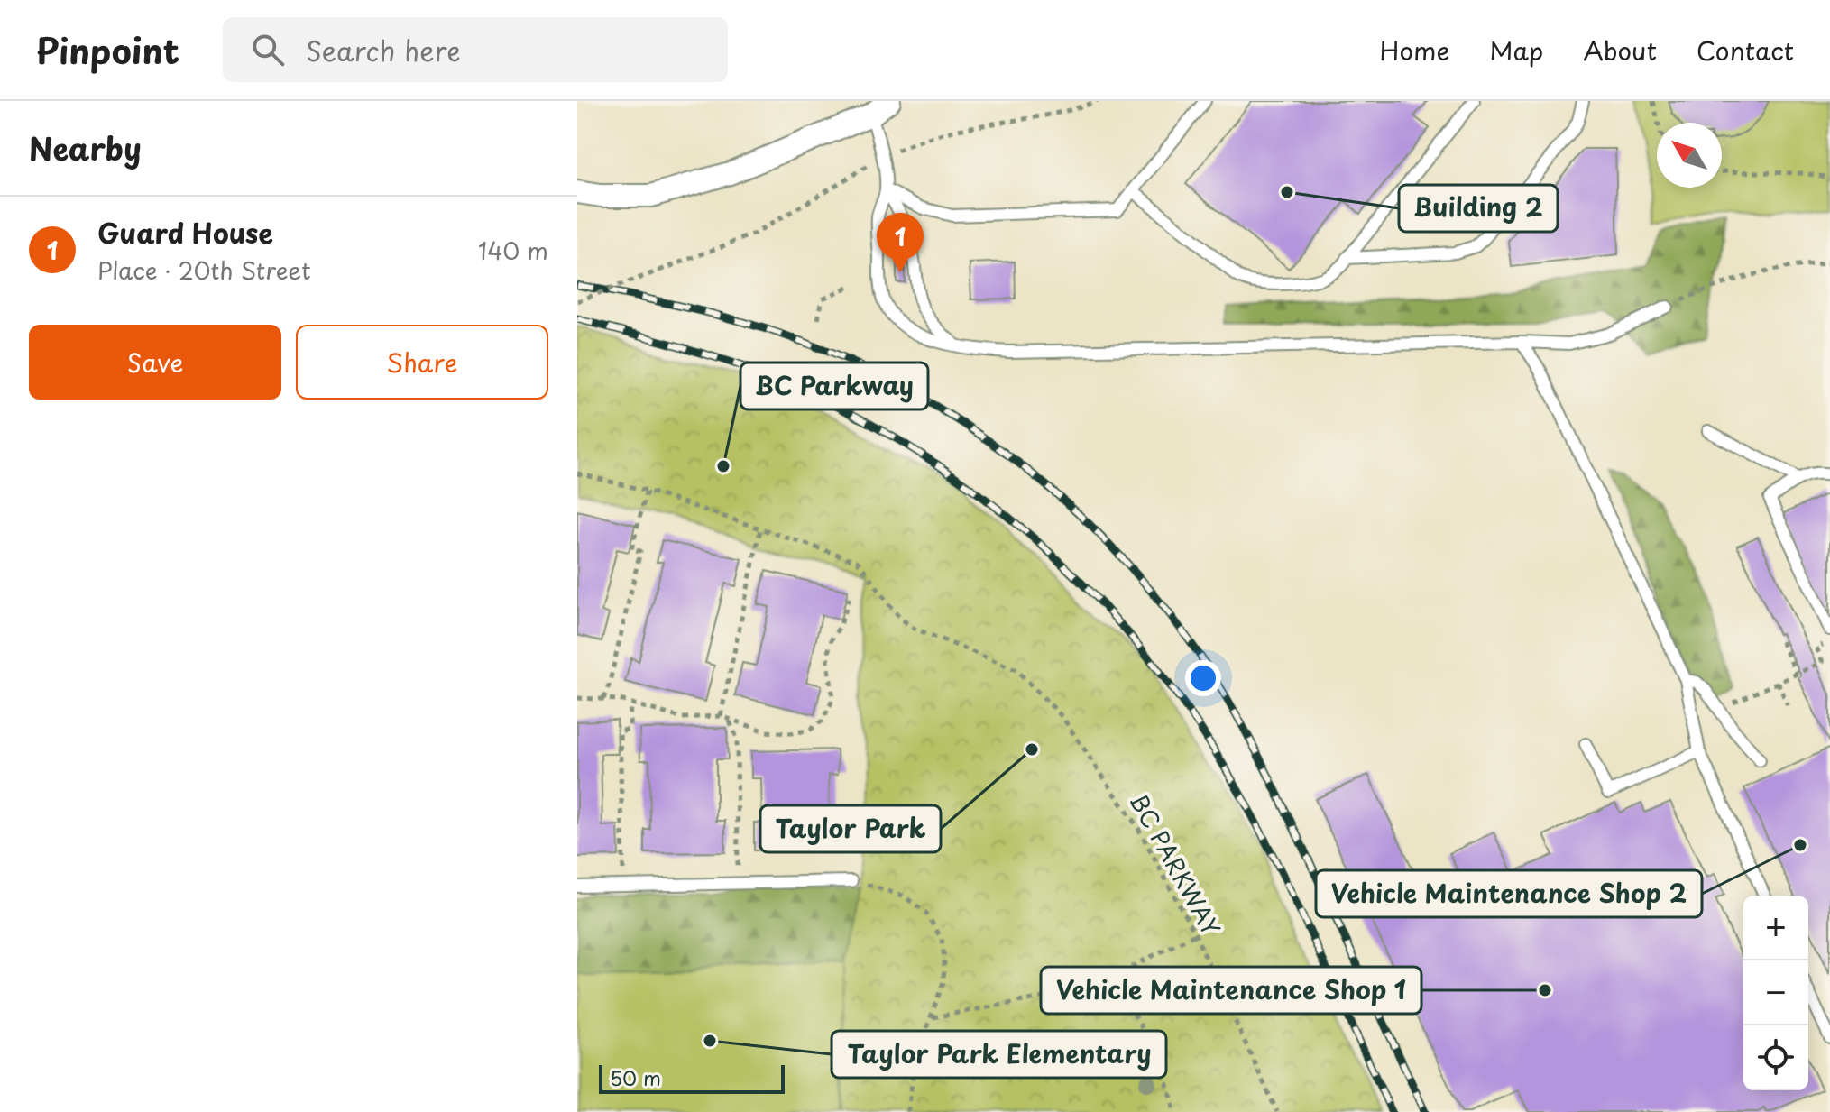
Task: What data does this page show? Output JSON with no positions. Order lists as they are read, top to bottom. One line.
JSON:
{"streets":{"path":["BC PARKWAY"]},"places":["Building 2","BC Parkway","Taylor Park","Vehicle Maintenance Shop 2","Vehicle Maintenance Shop 1","Taylor Park Elementary"],"scale_bar":"50 m","north":"top left","page":{"header":"Pinpoint","search":"Search here","nav":["Home","Map","About","Contact"],"heading":"Nearby","list":[{"mark":"1","name":"Guard House","note":"Place · 20th Street","value":"140 m"}],"pins":"1","buttons":["Save","Share"],"map_buttons":["+","−"],"scale":"50 m"}}
